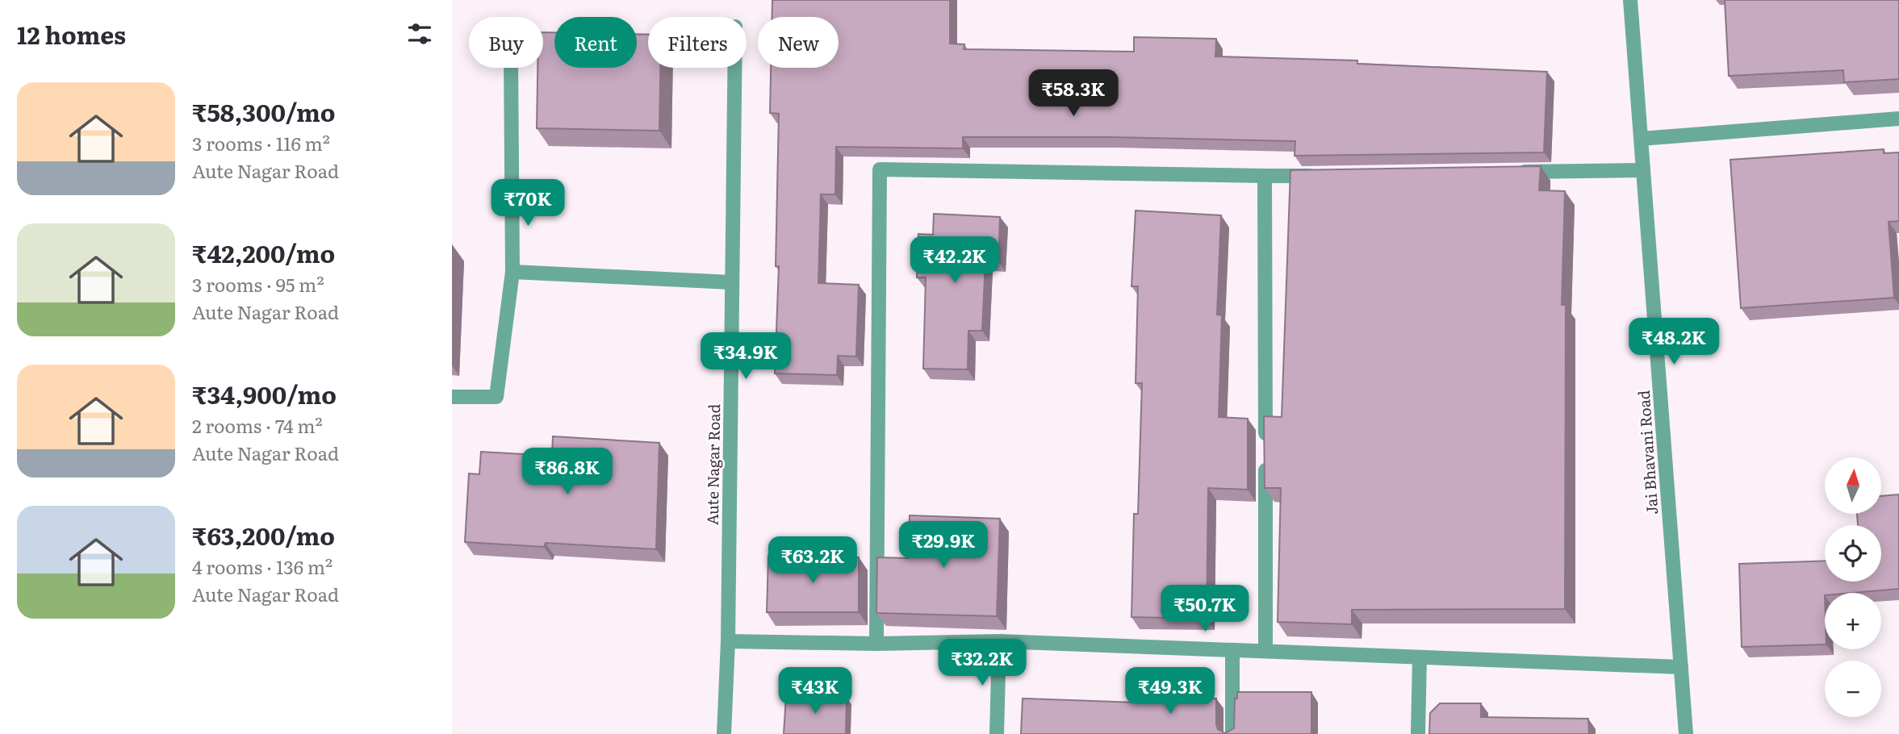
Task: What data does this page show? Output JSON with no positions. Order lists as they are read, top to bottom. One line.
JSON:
{"streets":{"street":["Jai Bhavani Road","Aute Nagar Road"]},"north":"top","page":{"heading":"12 homes","chip":["Buy","Rent","Filters","New"],"list":[{"name":"₹58,300/mo","note":"3 rooms · 116 m² · Aute Nagar Road"},{"name":"₹42,200/mo","note":"3 rooms · 95 m² · Aute Nagar Road"},{"name":"₹34,900/mo","note":"2 rooms · 74 m² · Aute Nagar Road"},{"name":"₹63,200/mo","note":"4 rooms · 136 m² · Aute Nagar Road"}],"price":["₹58.3K","₹70K","₹42.2K","₹48.2K","₹34.9K","₹86.8K","₹29.9K","₹63.2K","₹50.7K","₹32.2K","₹43K","₹49.3K"],"map_buttons":["+","−"]}}
